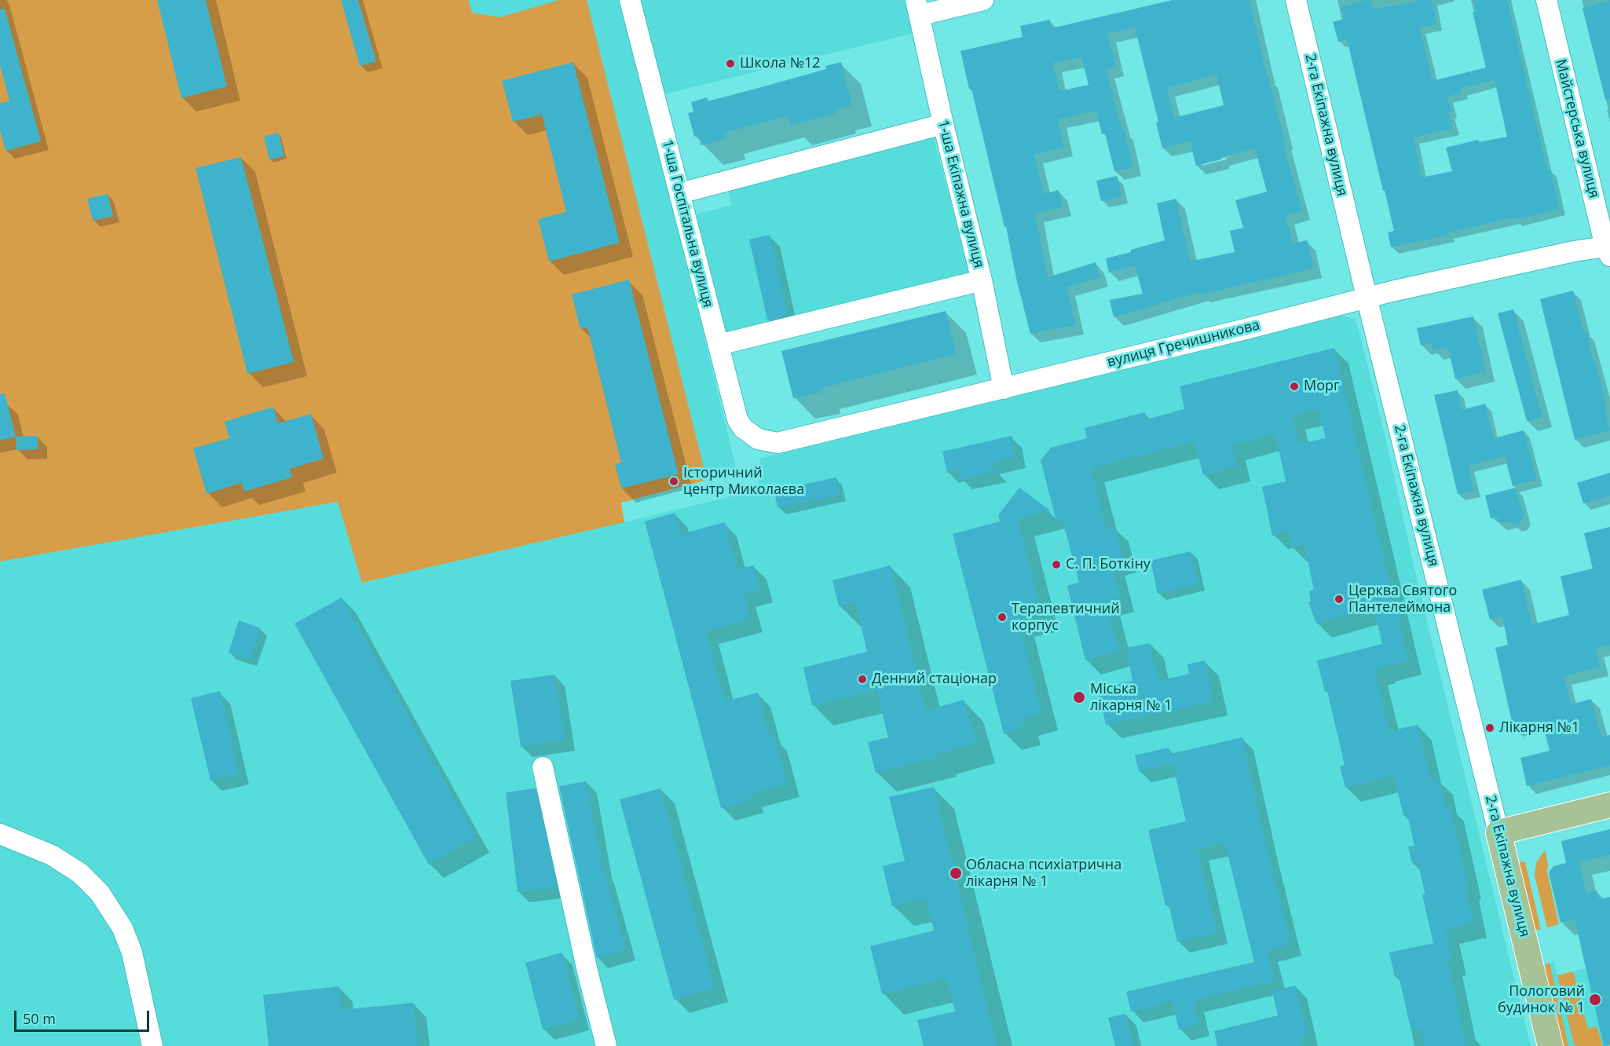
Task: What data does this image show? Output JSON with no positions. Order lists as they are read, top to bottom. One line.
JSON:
{"streets":{"main road":["2-га Екіпажна вулиця"],"street":["Майстерська вулиця","1-ша Екіпажна вулиця","1-ша Госпітальна вулиця","вулиця Гречишникова"]},"crossings":[["2-га Екіпажна вулиця","вулиця Гречишникова"],["Майстерська вулиця","вулиця Гречишникова"],["1-ша Екіпажна вулиця","вулиця Гречишникова"],["1-ша Госпітальна вулиця","вулиця Гречишникова"]],"places":["Школа №12","Морг","Історичний центр Миколаєва","С. П. Боткіну","Церква Святого Пантелеймона","Терапевтичний корпус","Денний стаціонар","Міська лікарня № 1","Лікарня №1","Обласна психіатрична лікарня № 1","Пологовий будинок № 1"],"scale_bar":"50 m"}
